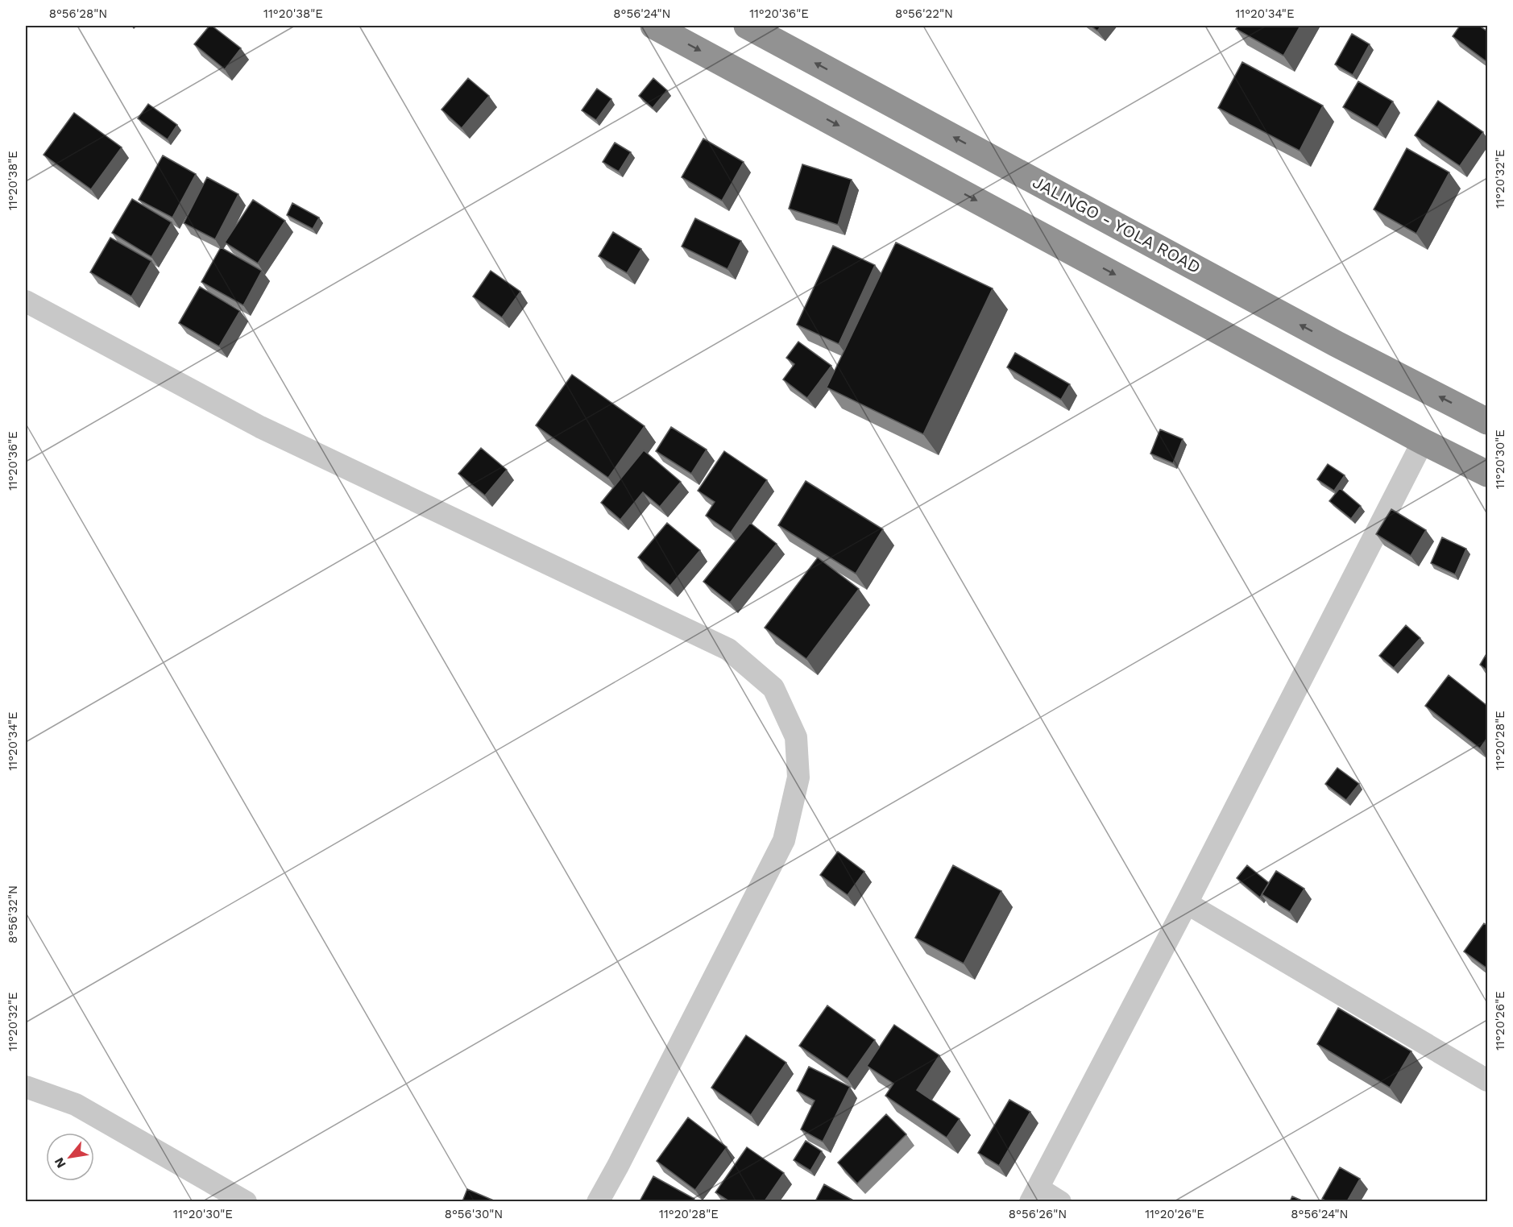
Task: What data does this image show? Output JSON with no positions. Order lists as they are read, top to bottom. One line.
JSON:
{"streets":{"highway":["JALINGO - YOLA ROAD"]},"north":"bottom left","coordinates":["8°56'28\"N","11°20'38\"E","8°56'24\"N","11°20'36\"E","8°56'22\"N","11°20'34\"E","11°20'32\"E","11°20'30\"E","11°20'28\"E","8°56'32\"N","11°20'26\"E","8°56'30\"N","8°56'26\"N"]}
